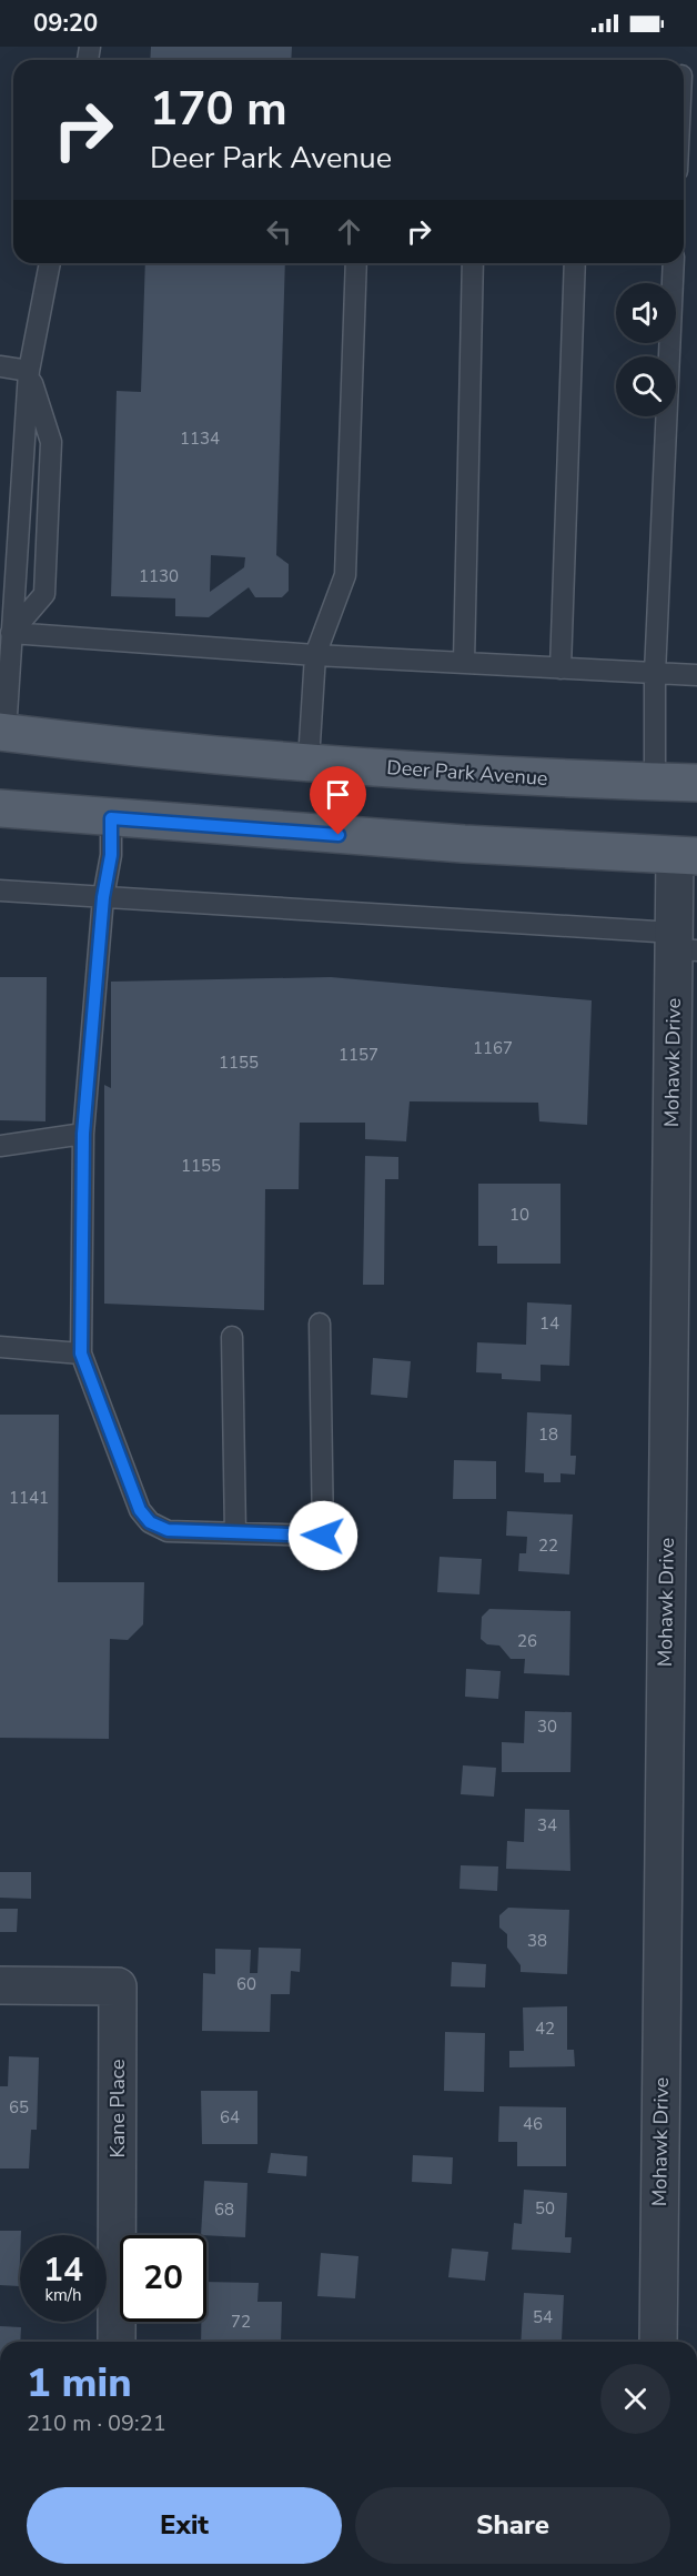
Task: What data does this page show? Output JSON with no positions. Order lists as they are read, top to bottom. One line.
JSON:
{"streets":{"main road":["Deer Park Avenue"],"street":["Mohawk Drive","Kane Place"]},"house_numbers":["1134","1130","1167","1157","1155","1155","10","14","18","1141","22","26","30","34","38","60","42","65","64","46","50","68","54","72"],"page":{"status":"09:20","turn":["170 m","Deer Park Avenue"],"speed":"14 km/h","limit":"20","heading":["1 min","210 m · 09:21"],"buttons":["Exit","Share"]}}
